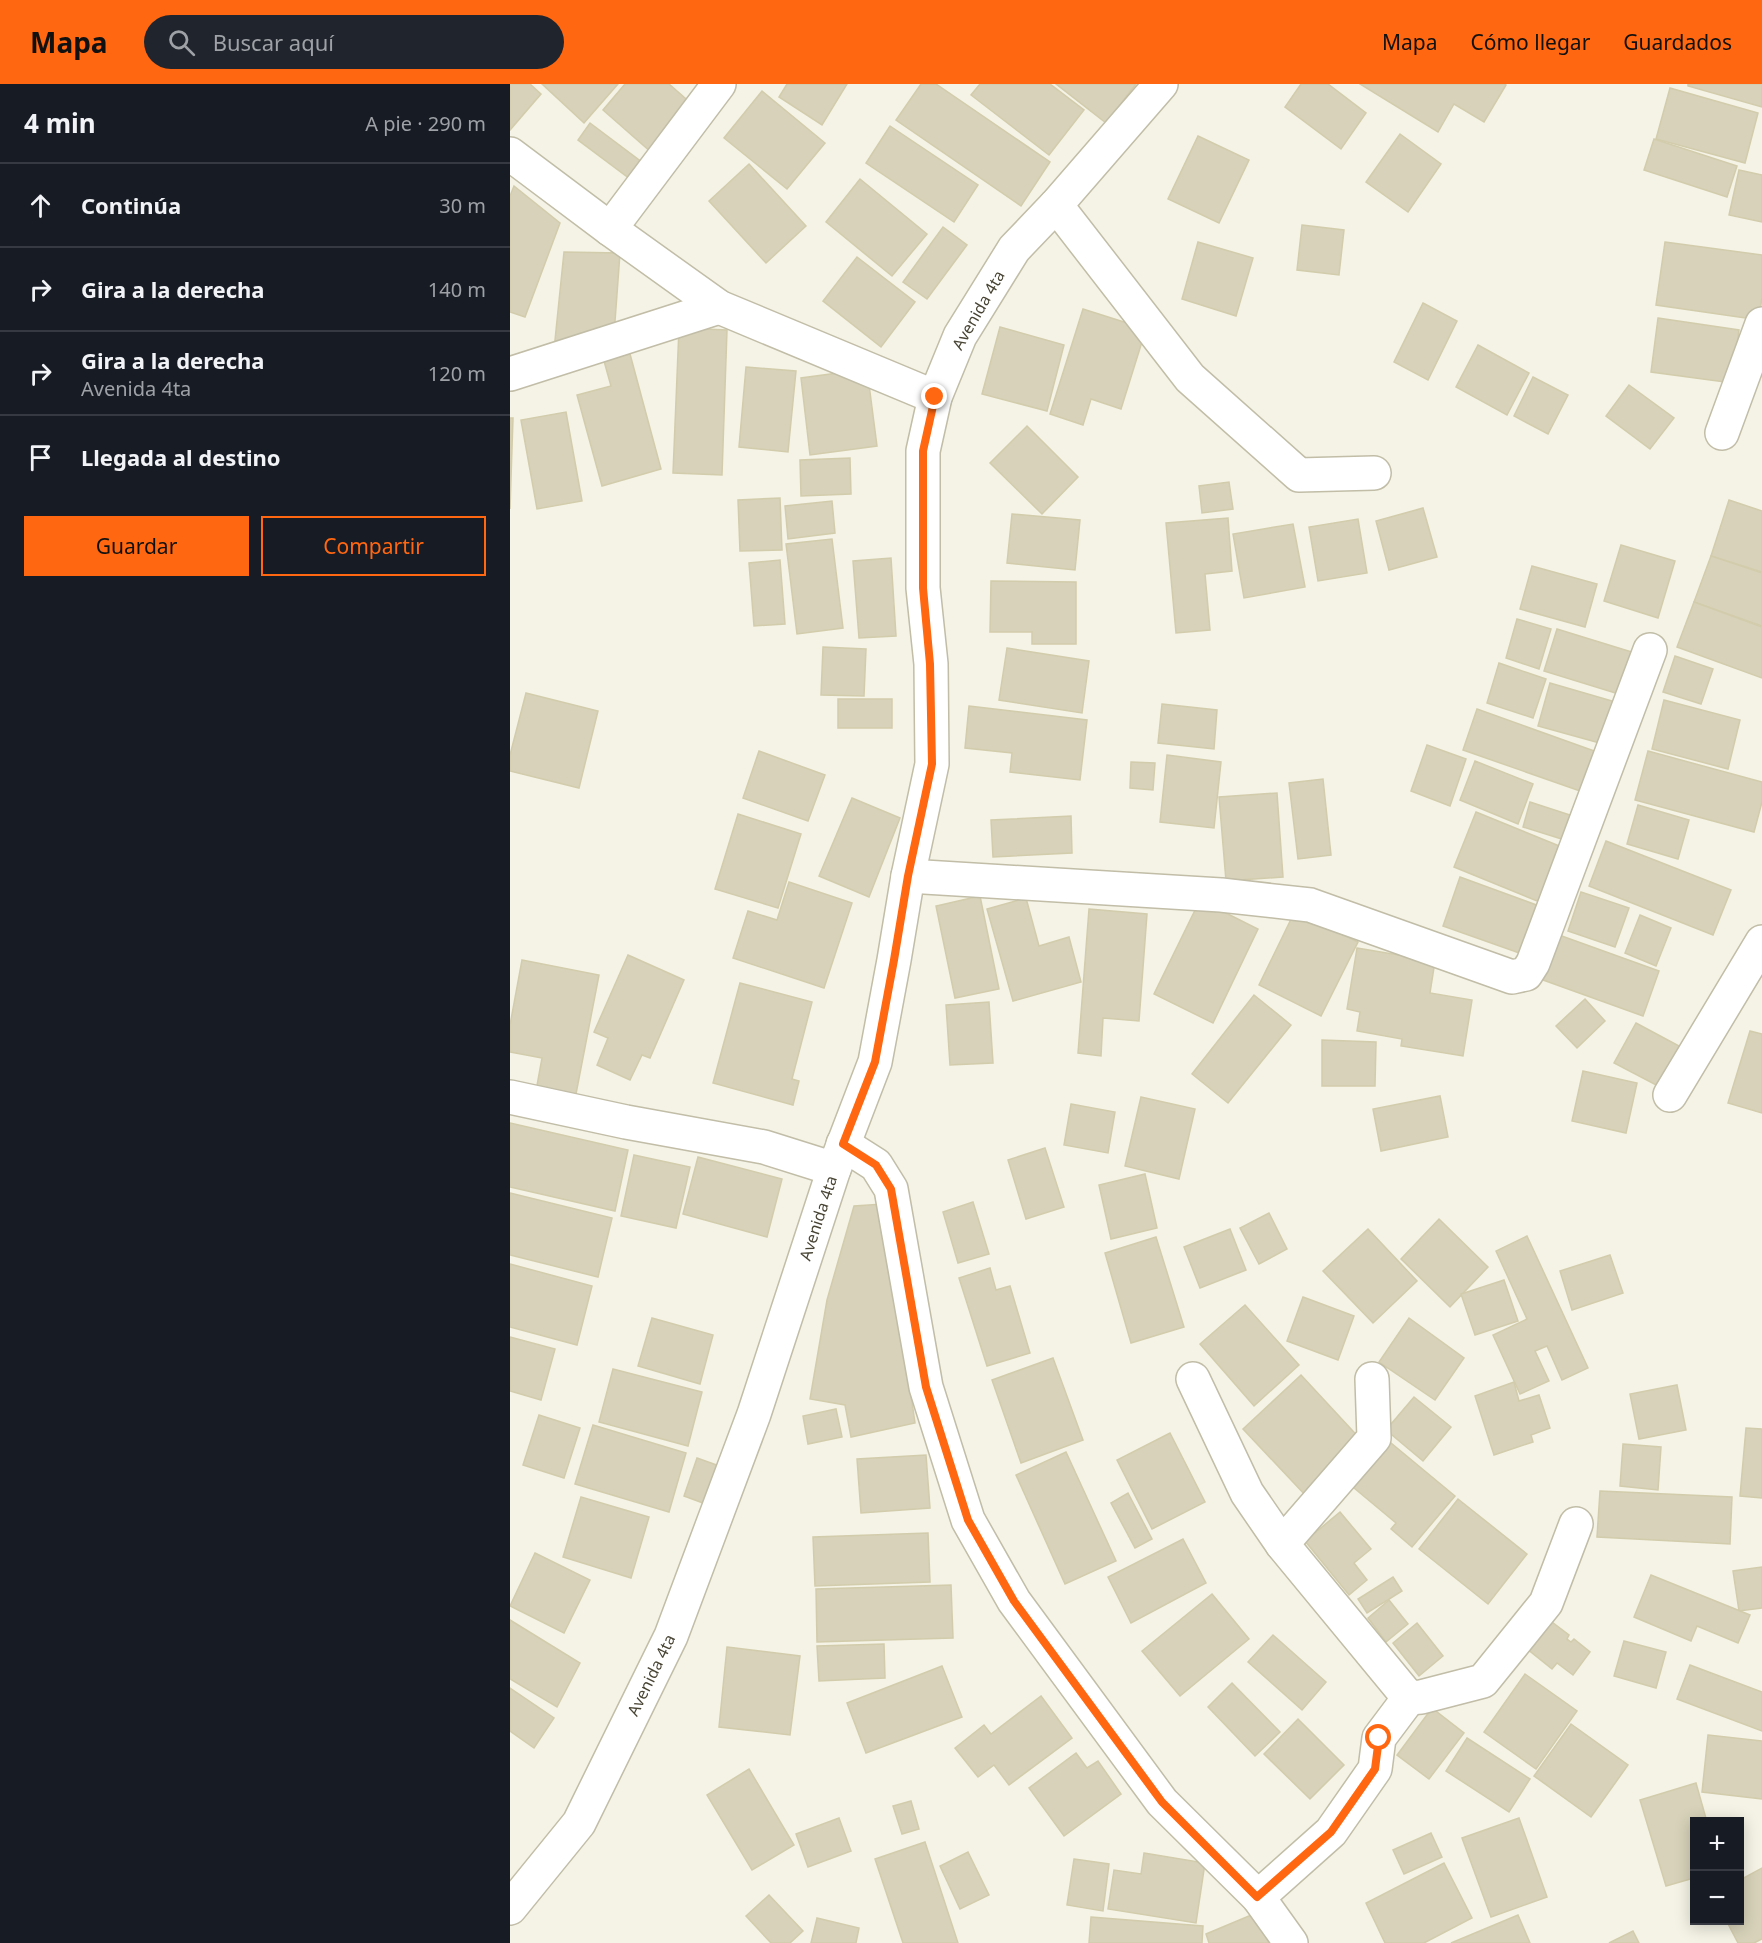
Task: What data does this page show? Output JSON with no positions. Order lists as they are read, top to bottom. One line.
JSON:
{"streets":{"street":["Avenida 4ta"]},"page":{"header":"Mapa","search":"Buscar aquí","nav":["Mapa","Cómo llegar","Guardados"],"heading":["4 min","A pie · 290 m"],"list":[["Continúa","30 m"],["Gira a la derecha","140 m"],["Gira a la derecha","Avenida 4ta","120 m"],"Llegada al destino"],"buttons":["Guardar","Compartir"],"map_buttons":["+","−"]}}
